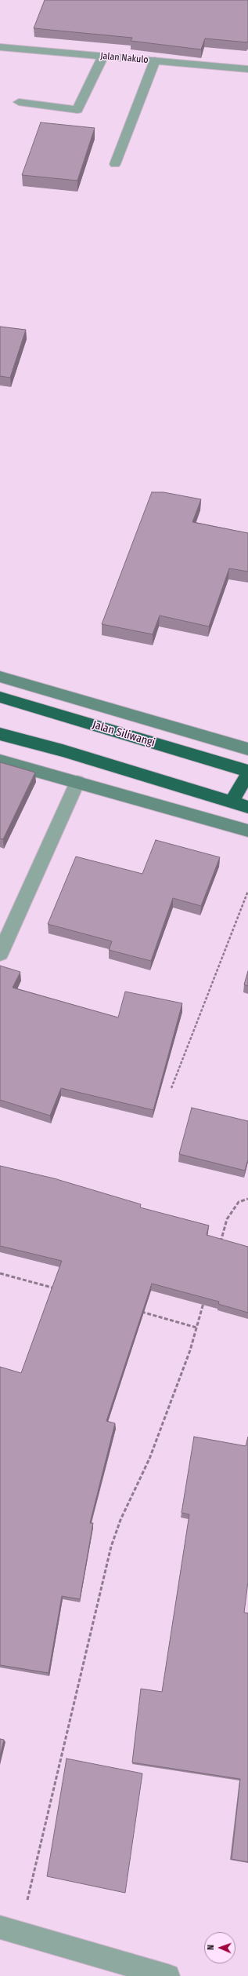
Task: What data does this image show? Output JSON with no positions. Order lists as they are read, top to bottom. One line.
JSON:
{"streets":{"highway":["Jalan Siliwangi"],"street":["Jalan Nakulo"]},"north":"left"}
